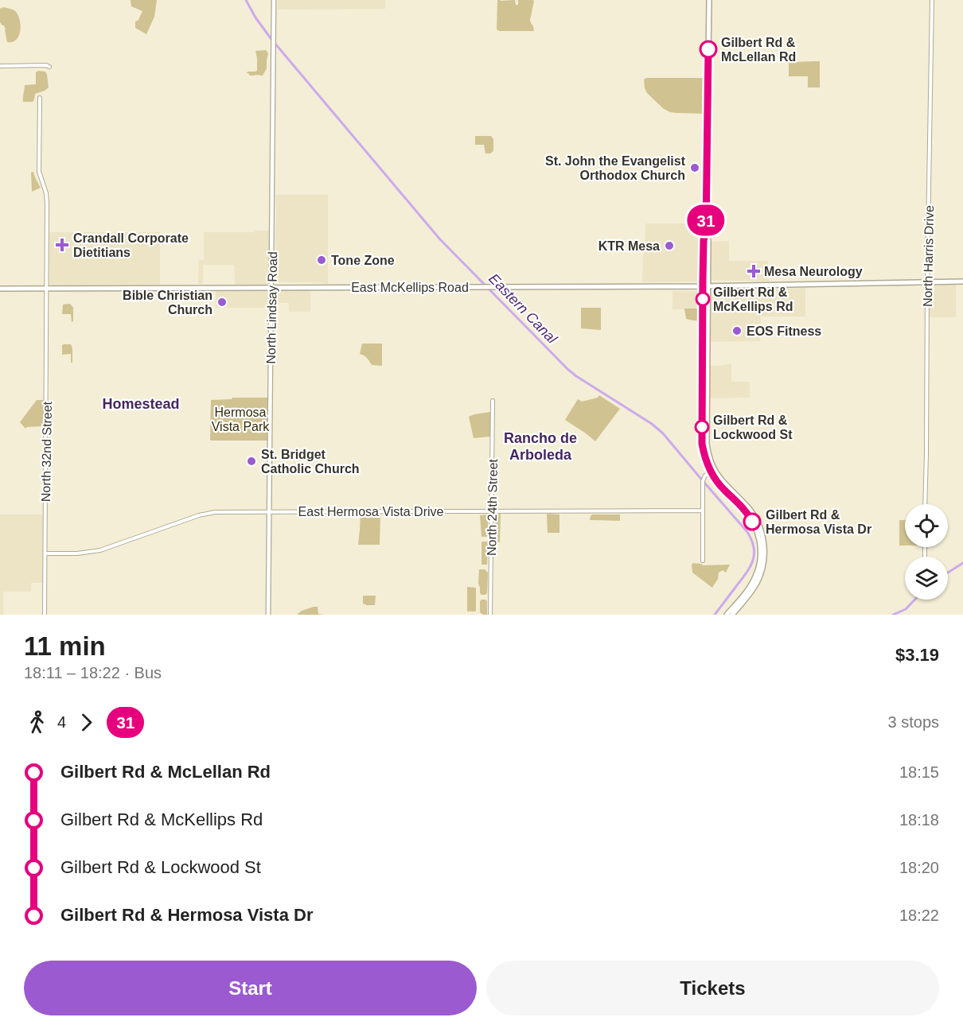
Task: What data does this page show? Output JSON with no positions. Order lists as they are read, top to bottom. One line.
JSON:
{"streets":{"main road":["East McKellips Road","North Lindsay Road"],"street":["North Harris Drive","North 32nd Street","North 24th Street","East Hermosa Vista Drive"]},"crossings":[["North Harris Drive","East McKellips Road"],["East McKellips Road","North Lindsay Road"],["East McKellips Road","North 32nd Street"],["North Lindsay Road","East Hermosa Vista Drive"],["North 32nd Street","East Hermosa Vista Drive"],["North 24th Street","East Hermosa Vista Drive"]],"districts":["Homestead","Rancho de Arboleda"],"water":["Eastern Canal"],"parks":["Hermosa Vista Park"],"places":{"other":["Gilbert Rd & McLellan Rd","St. John the Evangelist Orthodox Church","KTR Mesa","Tone Zone","Gilbert Rd & McKellips Rd","Bible Christian Church","EOS Fitness","Gilbert Rd & Lockwood St","St. Bridget Catholic Church","Gilbert Rd & Hermosa Vista Dr"],"health":["Crandall Corporate Dietitians","Mesa Neurology"]},"lines":["bus line 31"],"page":{"on_map":"31","heading":["11 min","18:11 – 18:22 · Bus","$3.19"],"legs":["4","31","3 stops"],"list":[{"name":"Gilbert Rd & McLellan Rd","value":"18:15"},{"name":"Gilbert Rd & McKellips Rd","value":"18:18"},{"name":"Gilbert Rd & Lockwood St","value":"18:20"},{"name":"Gilbert Rd & Hermosa Vista Dr","value":"18:22"}],"buttons":["Start","Tickets"]}}
